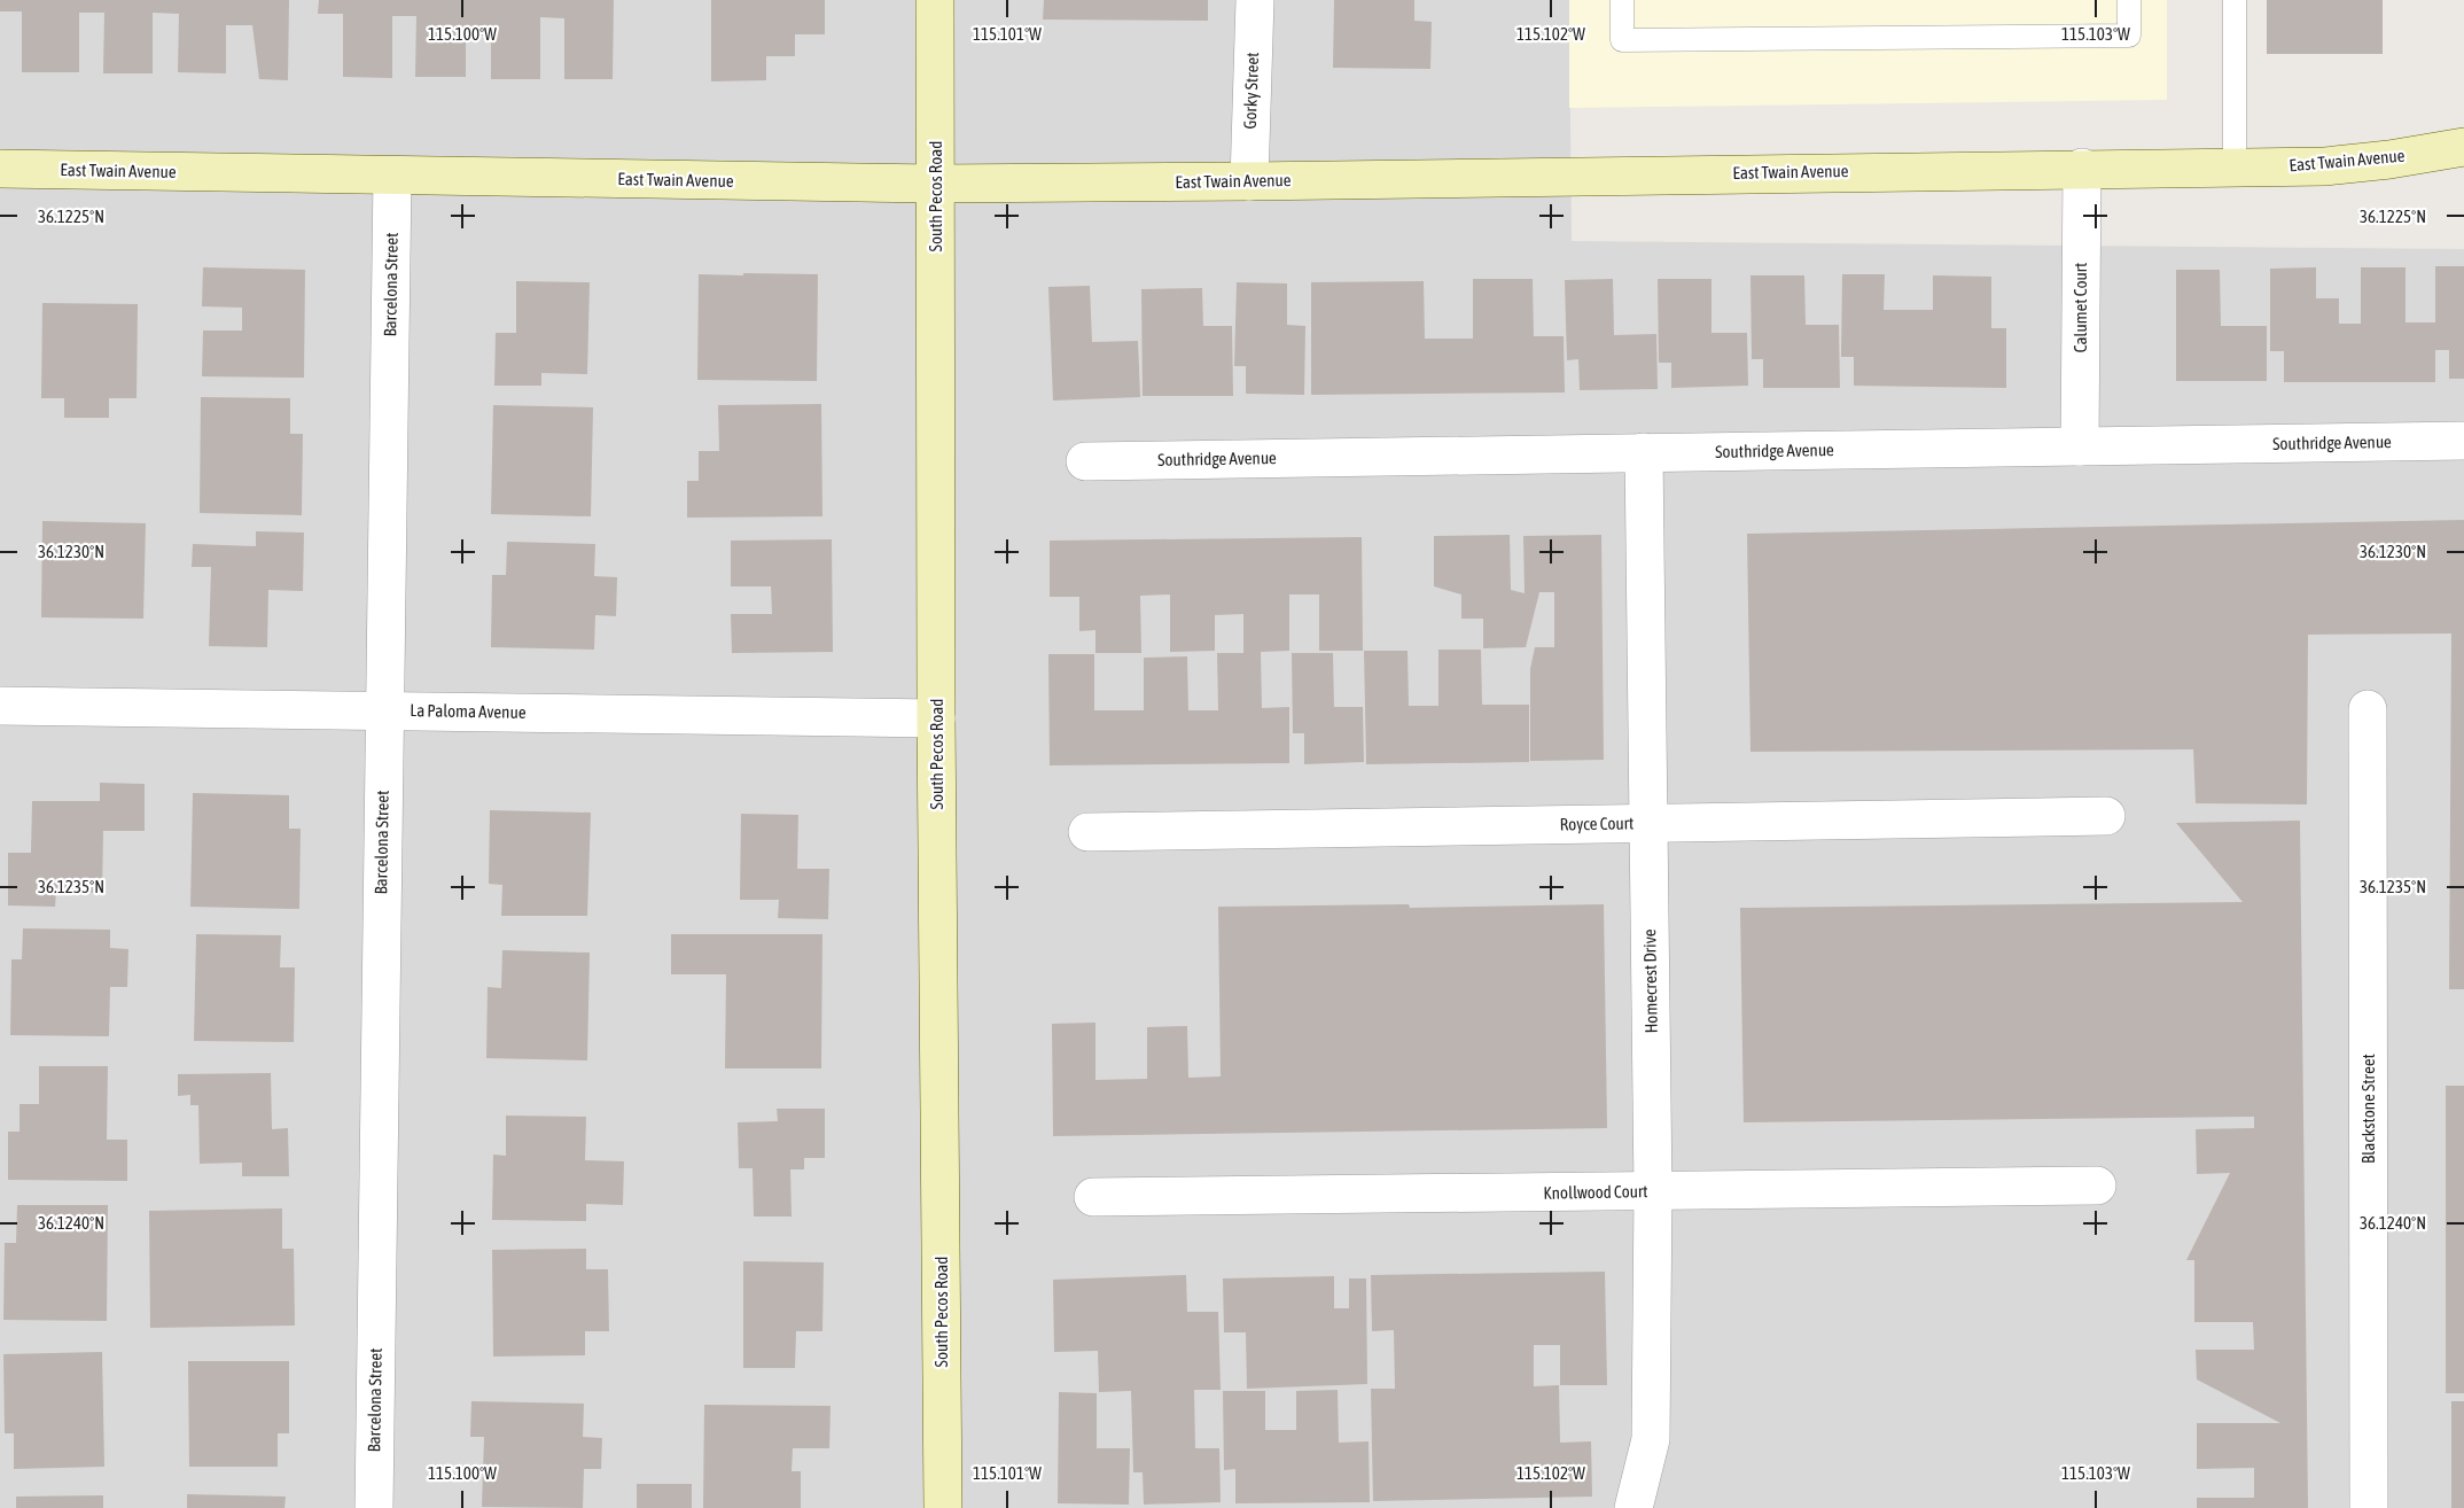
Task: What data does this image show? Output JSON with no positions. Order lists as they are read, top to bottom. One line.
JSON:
{"streets":{"street":["Gorky Street","East Twain Avenue","South Pecos Road","Barcelona Street","Calumet Court","Southridge Avenue","La Paloma Avenue","Royce Court","Homecrest Drive","Blackstone Street","Knollwood Court"]},"crossings":[["Gorky Street","East Twain Avenue"],["East Twain Avenue","South Pecos Road"],["East Twain Avenue","Barcelona Street"],["East Twain Avenue","Calumet Court"],["South Pecos Road","La Paloma Avenue"],["Barcelona Street","La Paloma Avenue"],["Calumet Court","Southridge Avenue"],["Southridge Avenue","Homecrest Drive"],["Royce Court","Homecrest Drive"],["Homecrest Drive","Knollwood Court"]],"coordinates":["115.100°W","115.101°W","115.102°W","115.103°W","36.1225°N","36.1230°N","36.1235°N","36.1240°N"]}
